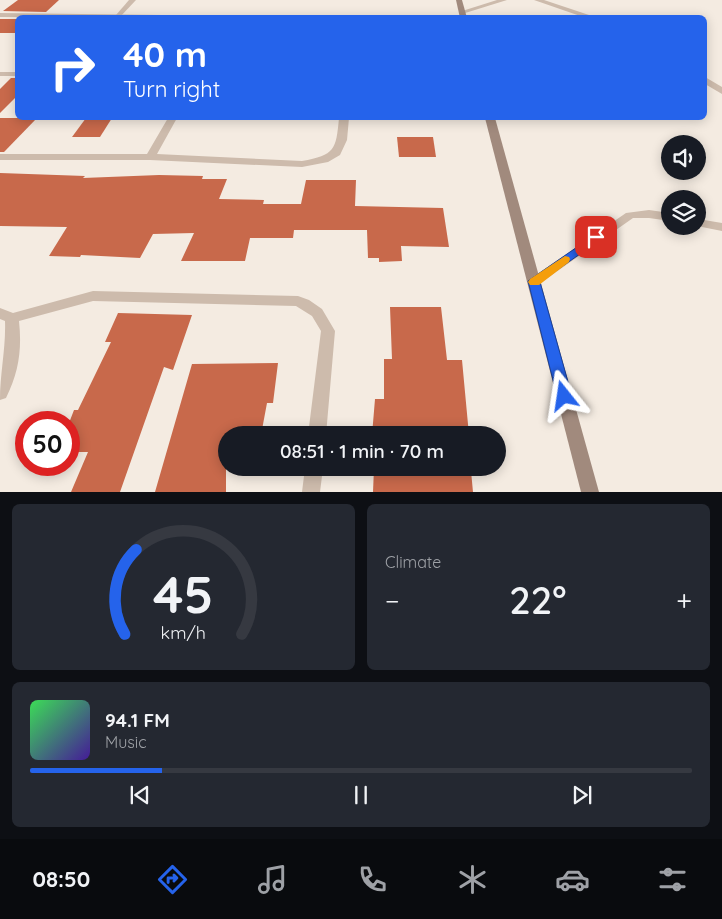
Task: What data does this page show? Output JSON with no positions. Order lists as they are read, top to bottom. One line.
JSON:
{"page":{"turn":["40 m","Turn right"],"limit":"50","trip":"08:51 · 1 min · 70 m","tile":"Climate","heat":["−","22°","+"],"song":["94.1 FM","Music"],"tabs":"08:50","gauge":["45","km/h"]}}
